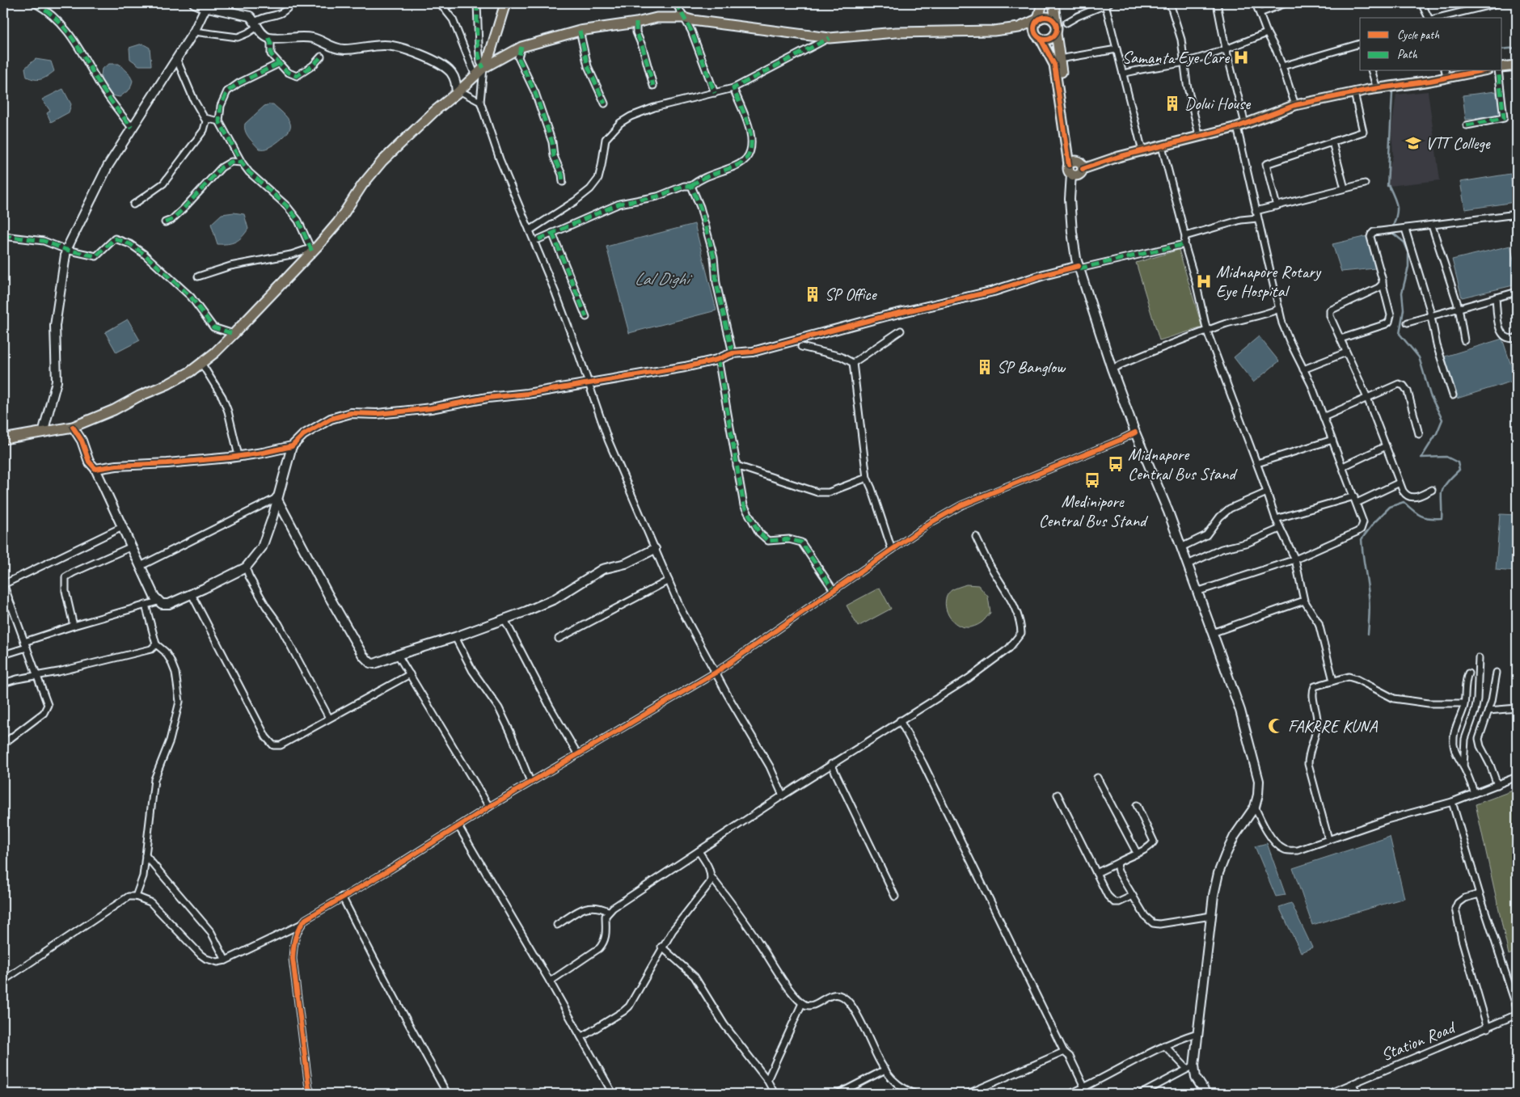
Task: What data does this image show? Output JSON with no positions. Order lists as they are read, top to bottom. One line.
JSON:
{"streets":{"street":["Station Road"]},"water":["Lal Dighi"],"places":{"hospital":["Samanta Eye Care","Midnapore Rotary Eye Hospital"],"building":["Dolui House","SP Office","SP Banglow"],"school or university":["VTT College"],"bus stop":["Midnapore Central Bus Stand","Medinipore Central Bus Stand"],"mosque":["FAKRRE KUNA"]},"legend":["Cycle path","Path"]}
